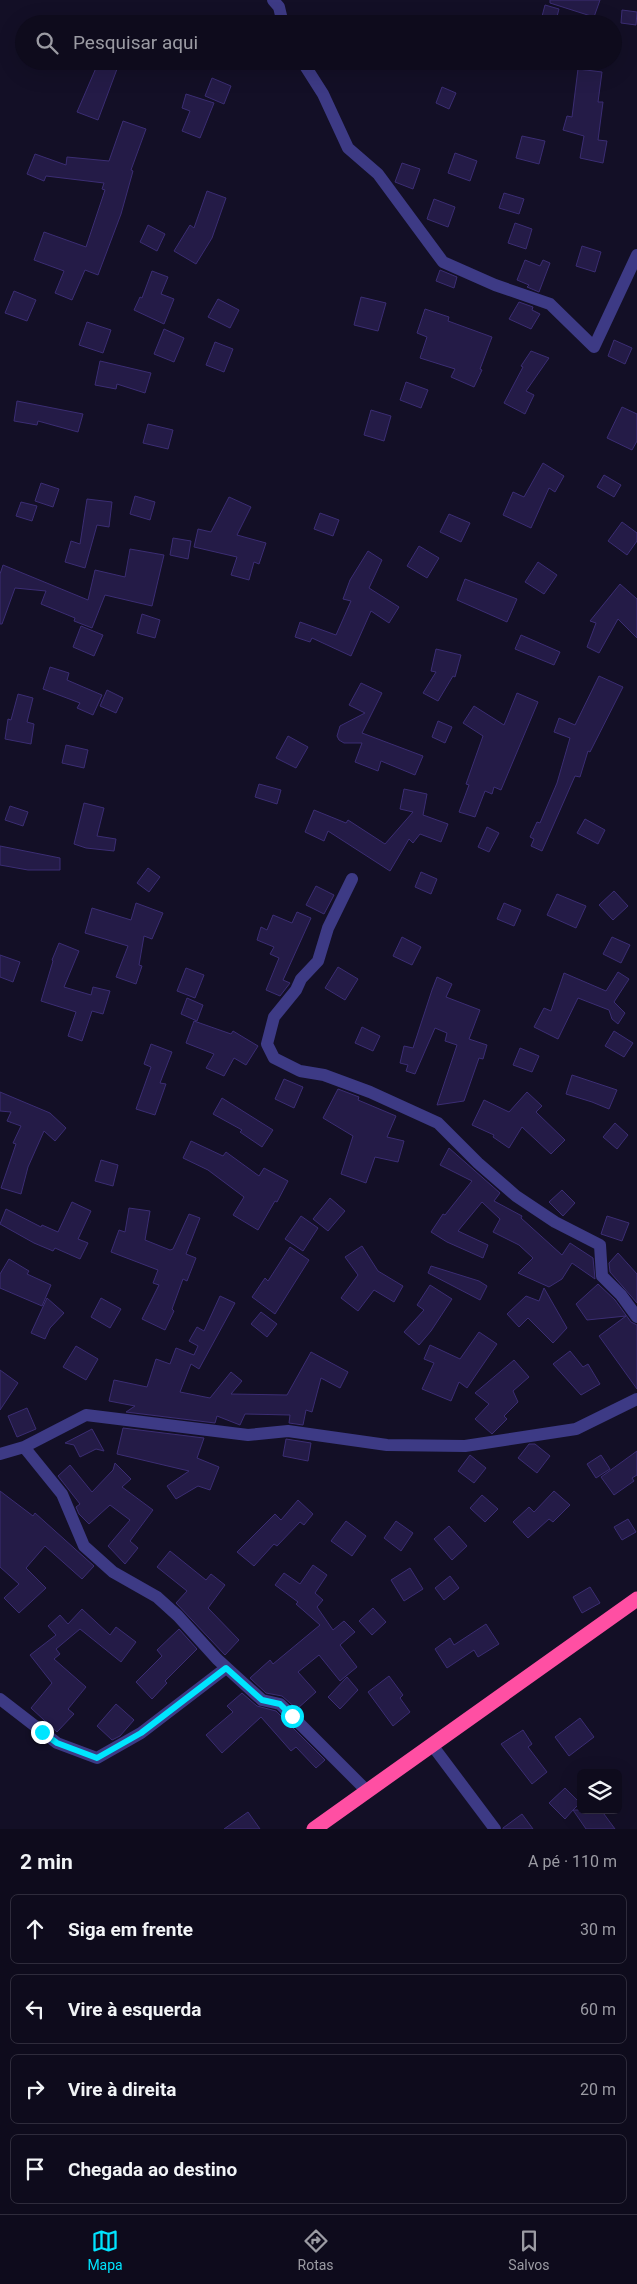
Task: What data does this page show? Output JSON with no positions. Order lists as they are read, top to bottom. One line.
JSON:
{"page":{"search":"Pesquisar aqui","heading":["2 min","A pé · 110 m"],"list":[["Siga em frente","30 m"],["Vire à esquerda","60 m"],["Vire à direita","20 m"],"Chegada ao destino"],"nav":["Mapa","Rotas","Salvos"]}}
